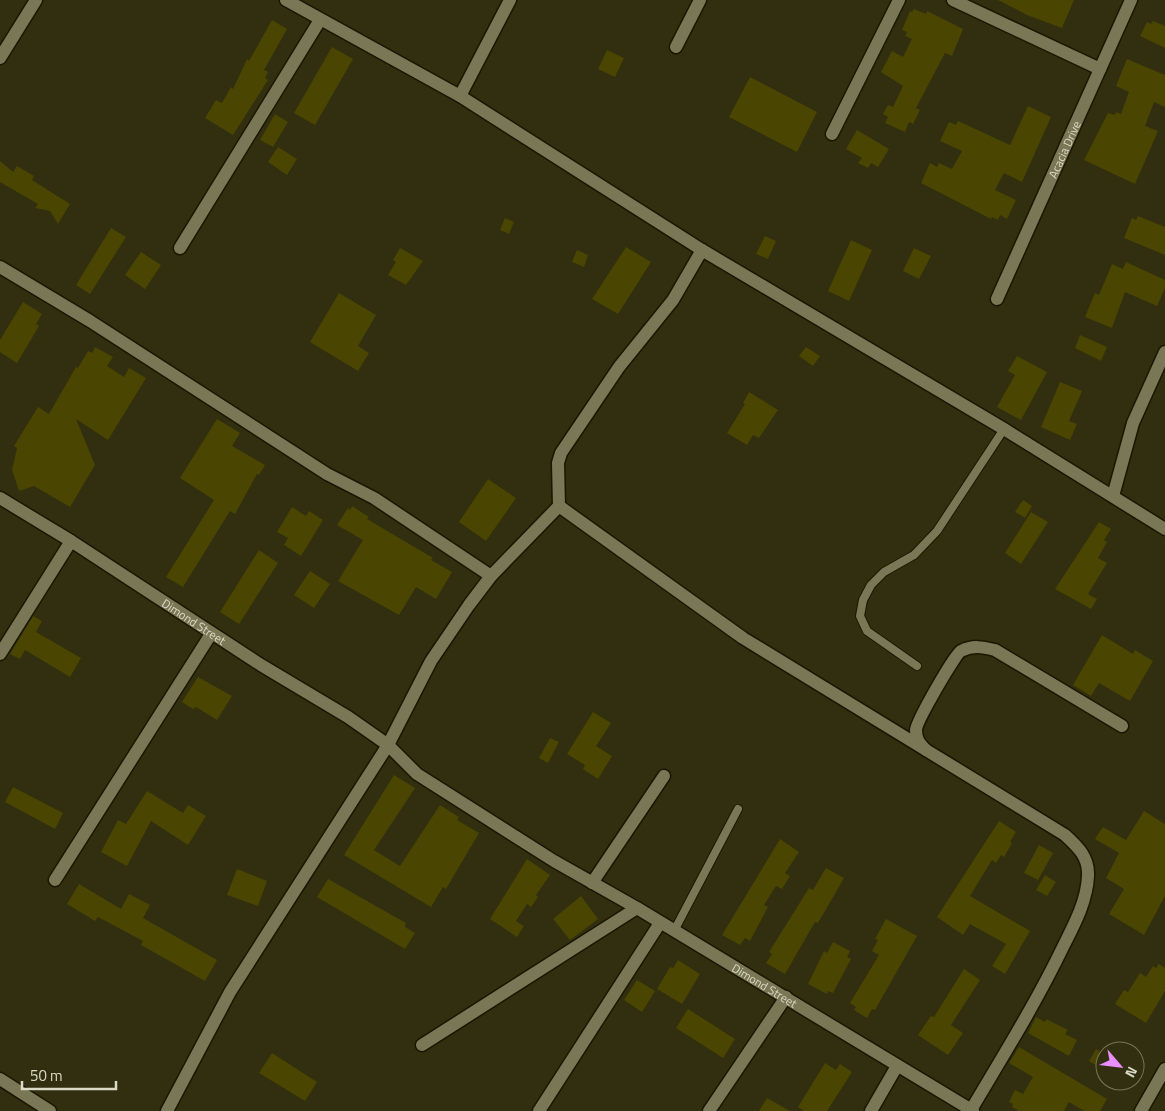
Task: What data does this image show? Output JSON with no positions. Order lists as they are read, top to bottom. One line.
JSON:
{"streets":{"street":["Acacia Drive","Dimond Street"]},"scale_bar":"50 m","north":"bottom right"}
